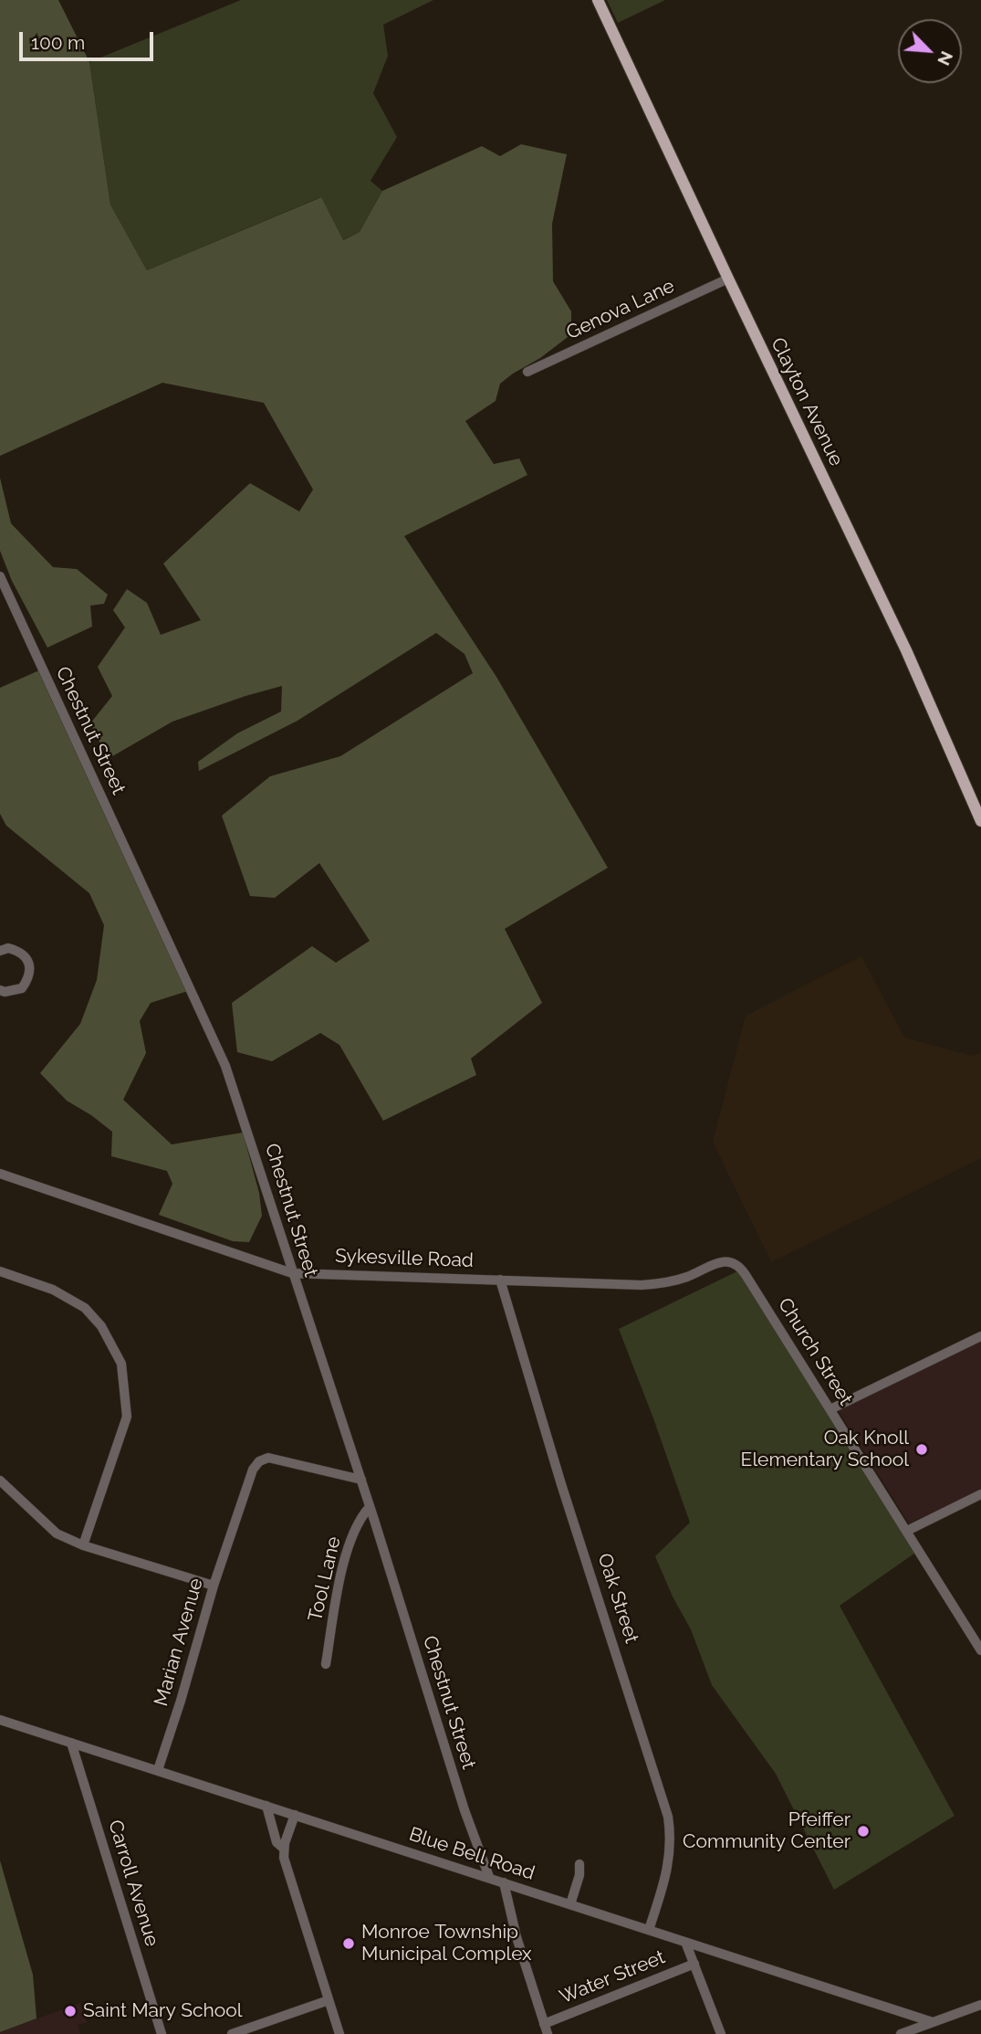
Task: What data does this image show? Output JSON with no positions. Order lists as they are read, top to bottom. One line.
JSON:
{"streets":{"main road":["Clayton Avenue"],"street":["Genova Lane","Chestnut Street","Sykesville Road","Church Street","Tool Lane","Oak Street","Marian Avenue","Blue Bell Road","Carroll Avenue","Water Street"]},"crossings":[["Genova Lane","Clayton Avenue"],["Chestnut Street","Sykesville Road"],["Chestnut Street","Tool Lane"],["Chestnut Street","Marian Avenue"],["Chestnut Street","Blue Bell Road"],["Sykesville Road","Church Street"],["Sykesville Road","Oak Street"],["Oak Street","Blue Bell Road"],["Marian Avenue","Blue Bell Road"],["Blue Bell Road","Carroll Avenue"]],"places":["Oak Knoll Elementary School","Pfeiffer Community Center","Monroe Township Municipal Complex","Saint Mary School"],"scale_bar":"100 m","north":"bottom right"}
